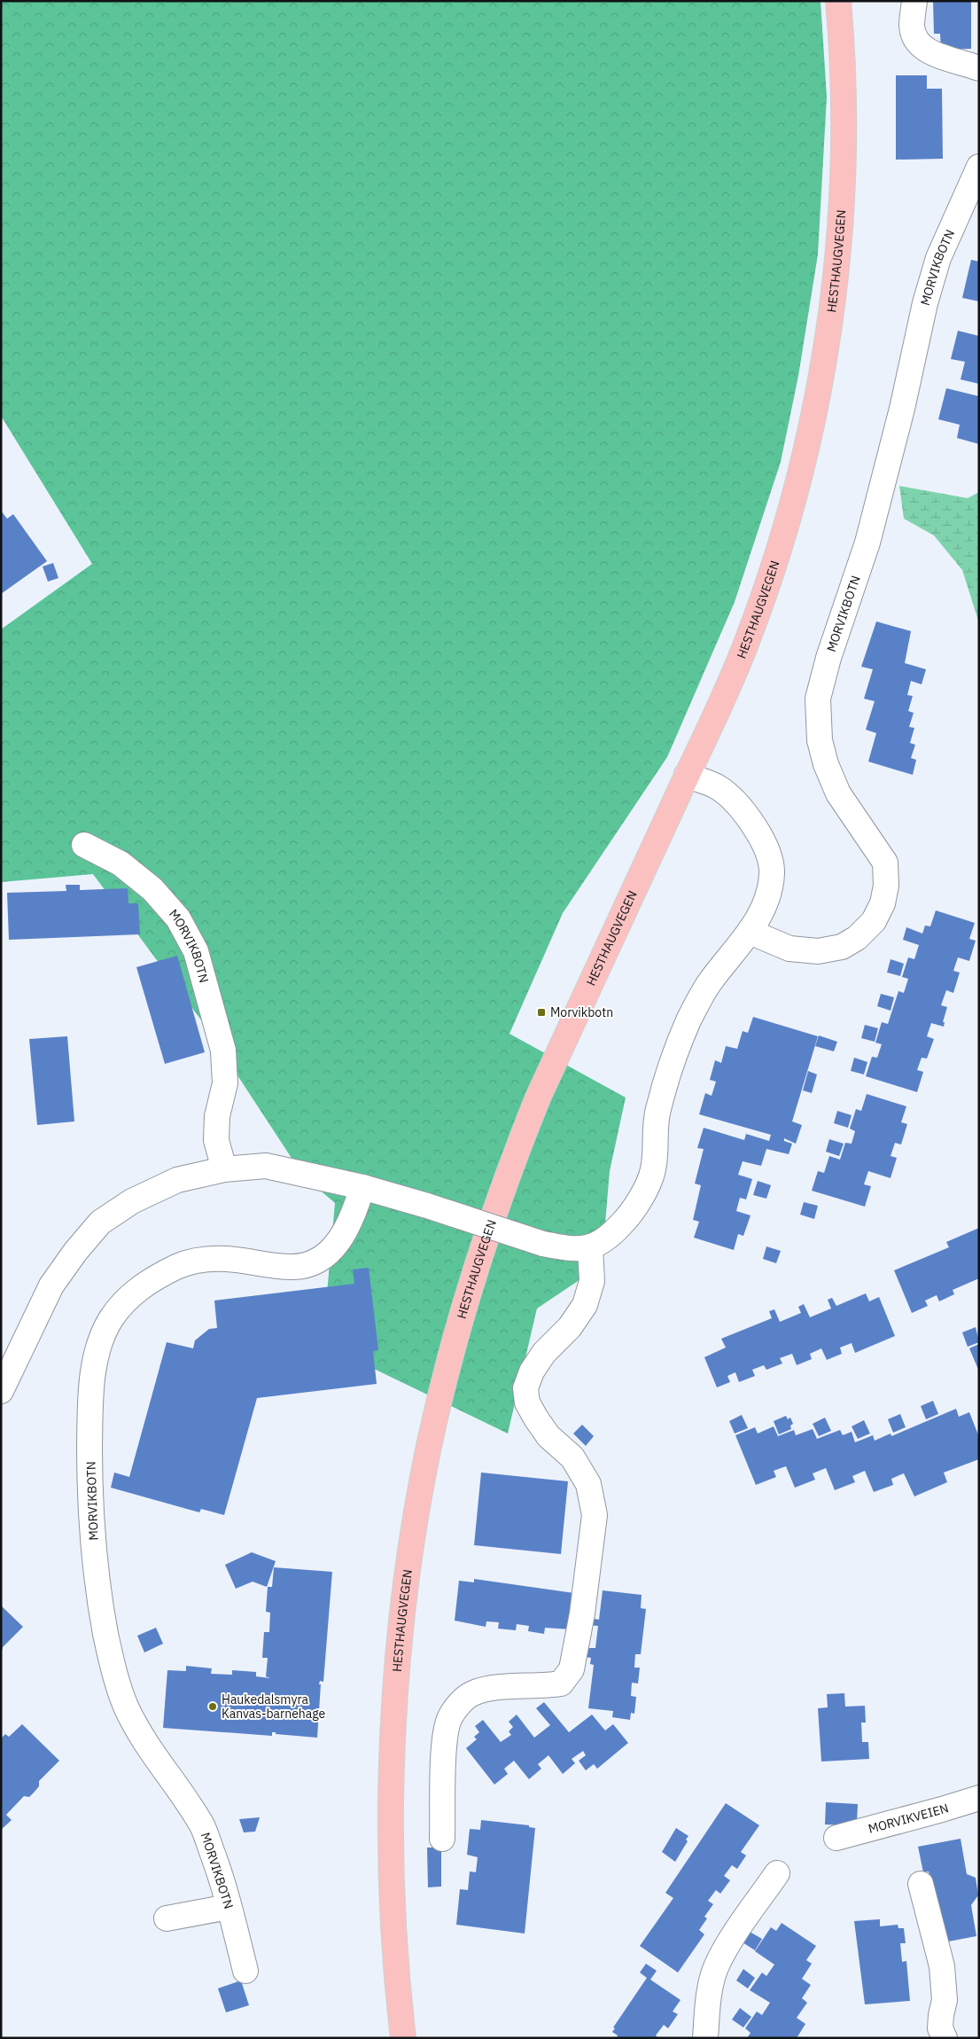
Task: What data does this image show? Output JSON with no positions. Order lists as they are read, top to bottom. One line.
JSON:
{"streets":{"main road":["HESTHAUGVEGEN"],"street":["MORVIKBOTN","MORVIKVEIEN"]},"places":{"transit":["Morvikbotn"],"other":["Haukedalsmyra Kanvas-barnehage"]}}
